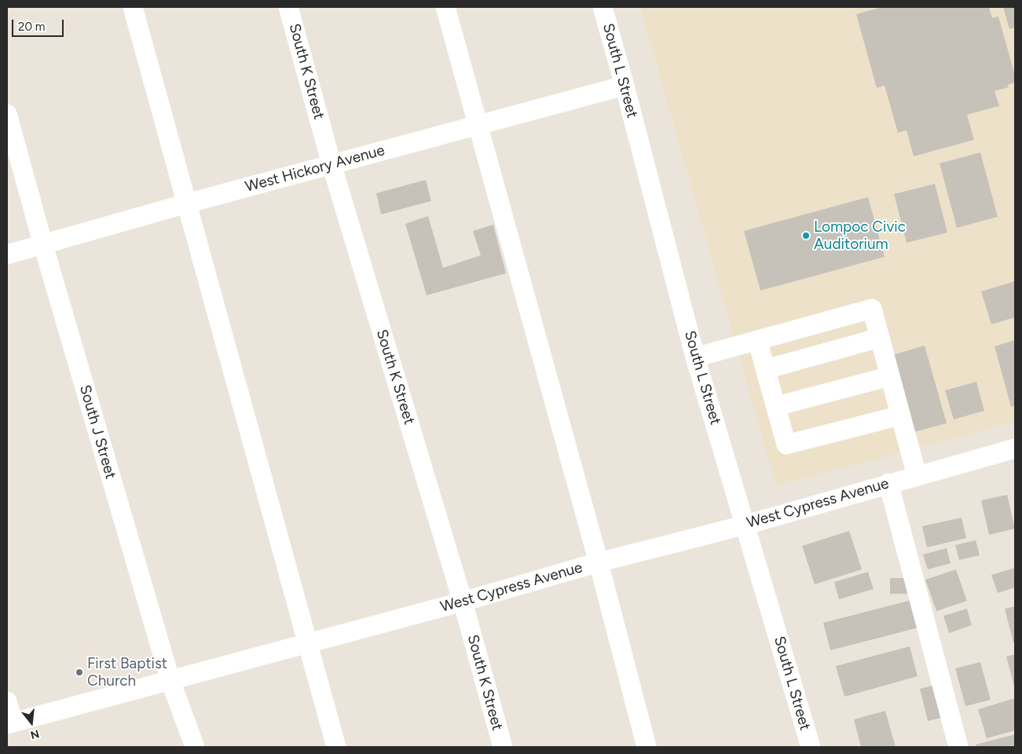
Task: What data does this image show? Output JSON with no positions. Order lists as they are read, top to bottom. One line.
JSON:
{"streets":{"street":["South L Street","South K Street","West Hickory Avenue","South J Street","West Cypress Avenue"]},"crossings":[["South L Street","West Hickory Avenue"],["South L Street","West Cypress Avenue"],["South K Street","West Hickory Avenue"],["South K Street","West Cypress Avenue"],["West Hickory Avenue","South J Street"],["South J Street","West Cypress Avenue"]],"places":["Lompoc Civic Auditorium","First Baptist Church"],"scale_bar":"20 m","north":"bottom"}
